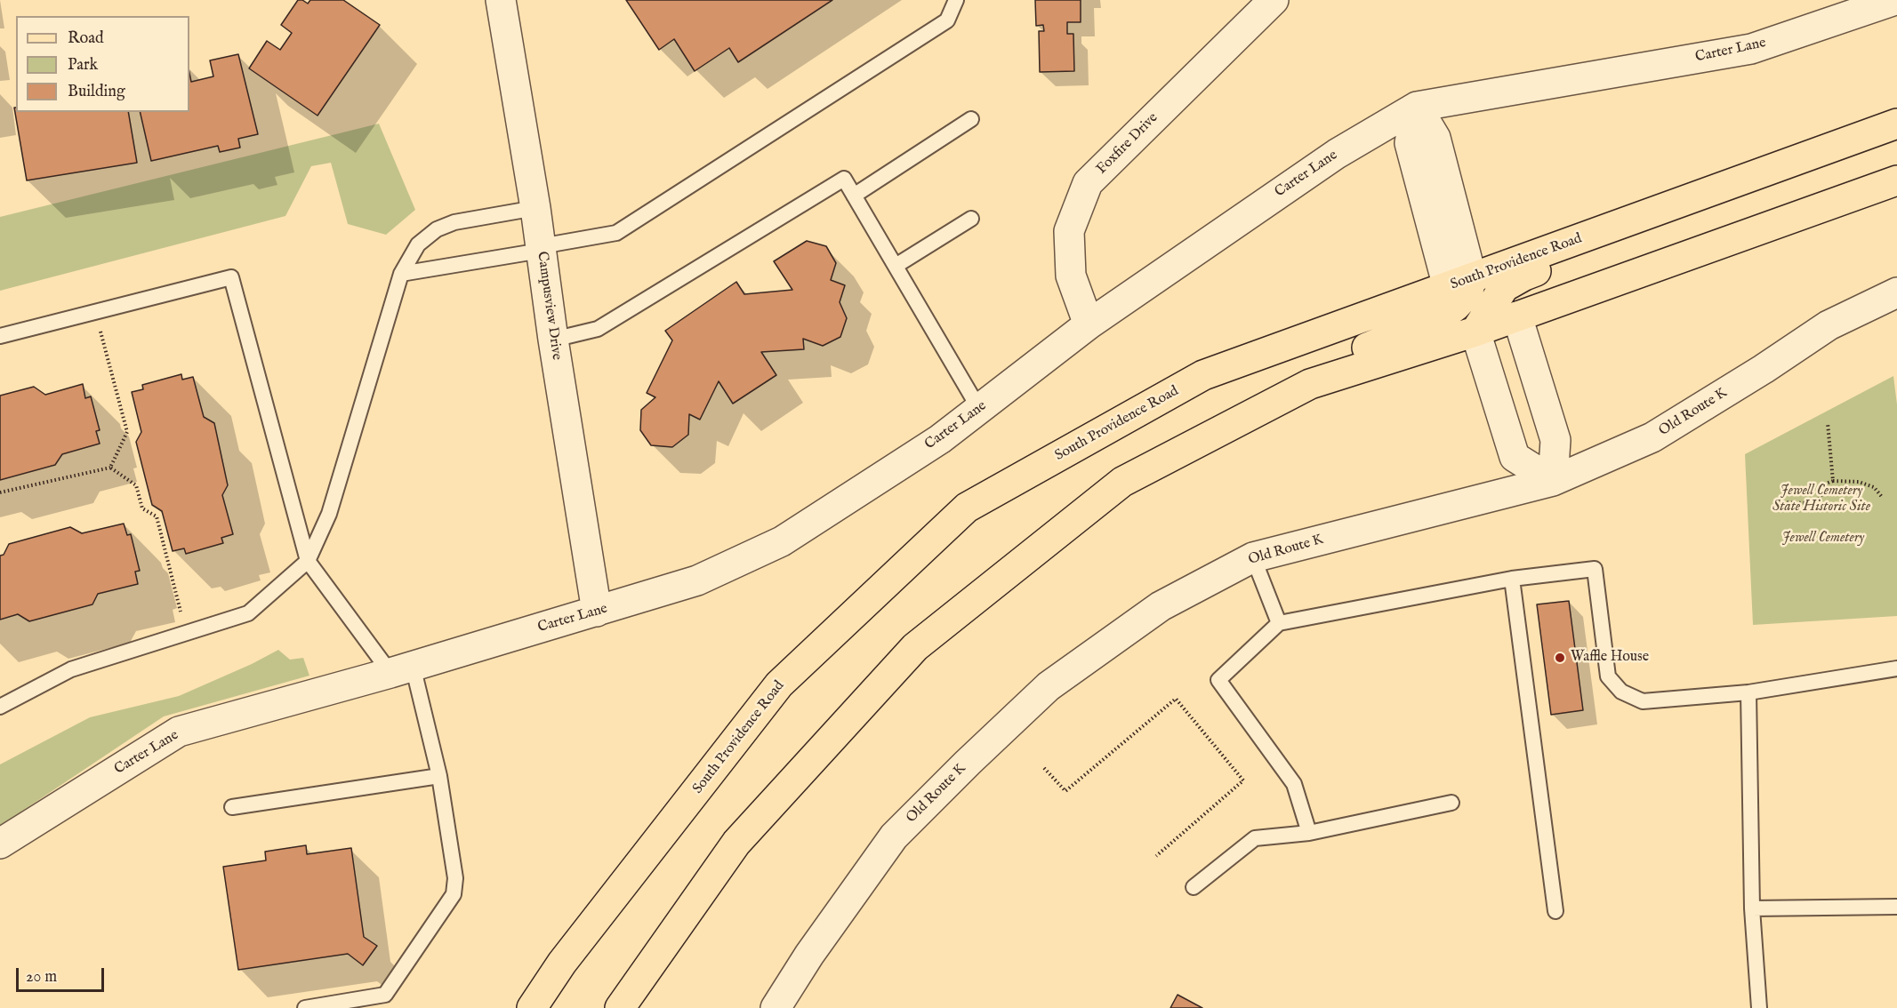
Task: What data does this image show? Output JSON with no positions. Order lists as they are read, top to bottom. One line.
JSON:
{"streets":{"main road":["South Providence Road"],"street":["Carter Lane","Foxfire Drive","Campusview Drive","Old Route K"]},"crossings":[["Carter Lane","Foxfire Drive"],["Carter Lane","Campusview Drive"]],"parks":["Jewell Cemetery State Historic Site","Jewell Cemetery"],"places":["Waffle House"],"legend":["Road","Park","Building"],"scale_bar":"20 m"}
